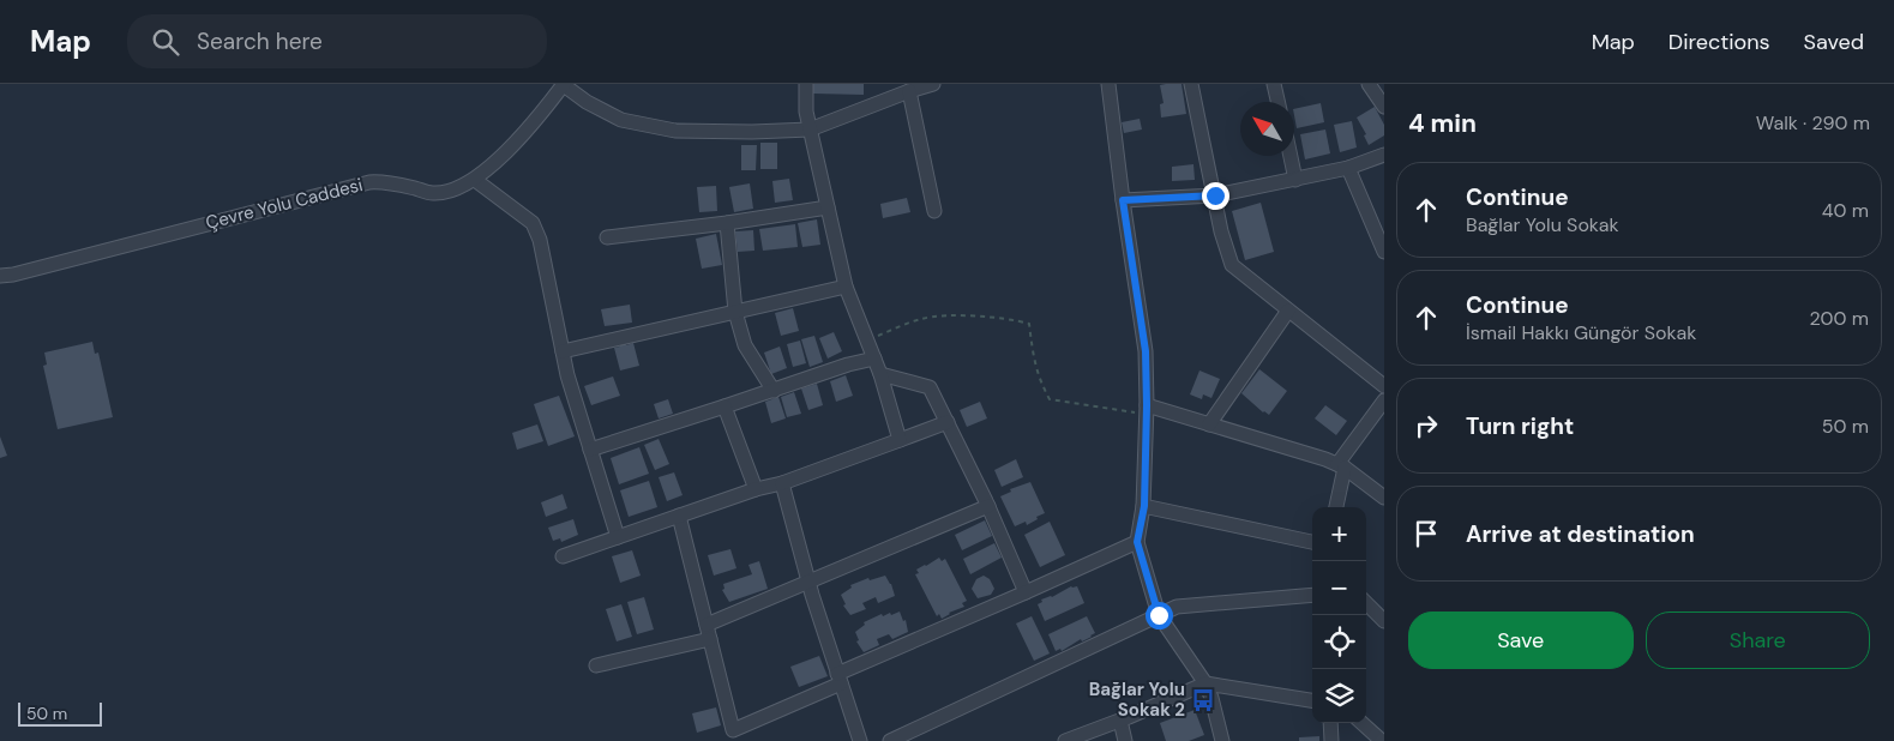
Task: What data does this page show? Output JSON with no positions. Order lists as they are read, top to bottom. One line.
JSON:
{"streets":{"street":["Çevre Yolu Caddesi"]},"places":{"bus stop":["Bağlar Yolu Sokak 2"]},"scale_bar":"50 m","north":"top left","page":{"header":"Map","search":"Search here","nav":["Map","Directions","Saved"],"heading":["4 min","Walk · 290 m"],"list":[["Continue","Bağlar Yolu Sokak","40 m"],["Continue","İsmail Hakkı Güngör Sokak","200 m"],["Turn right","50 m"],"Arrive at destination"],"map_buttons":["+","−"],"buttons":["Save","Share"],"scale":"50 m"}}
